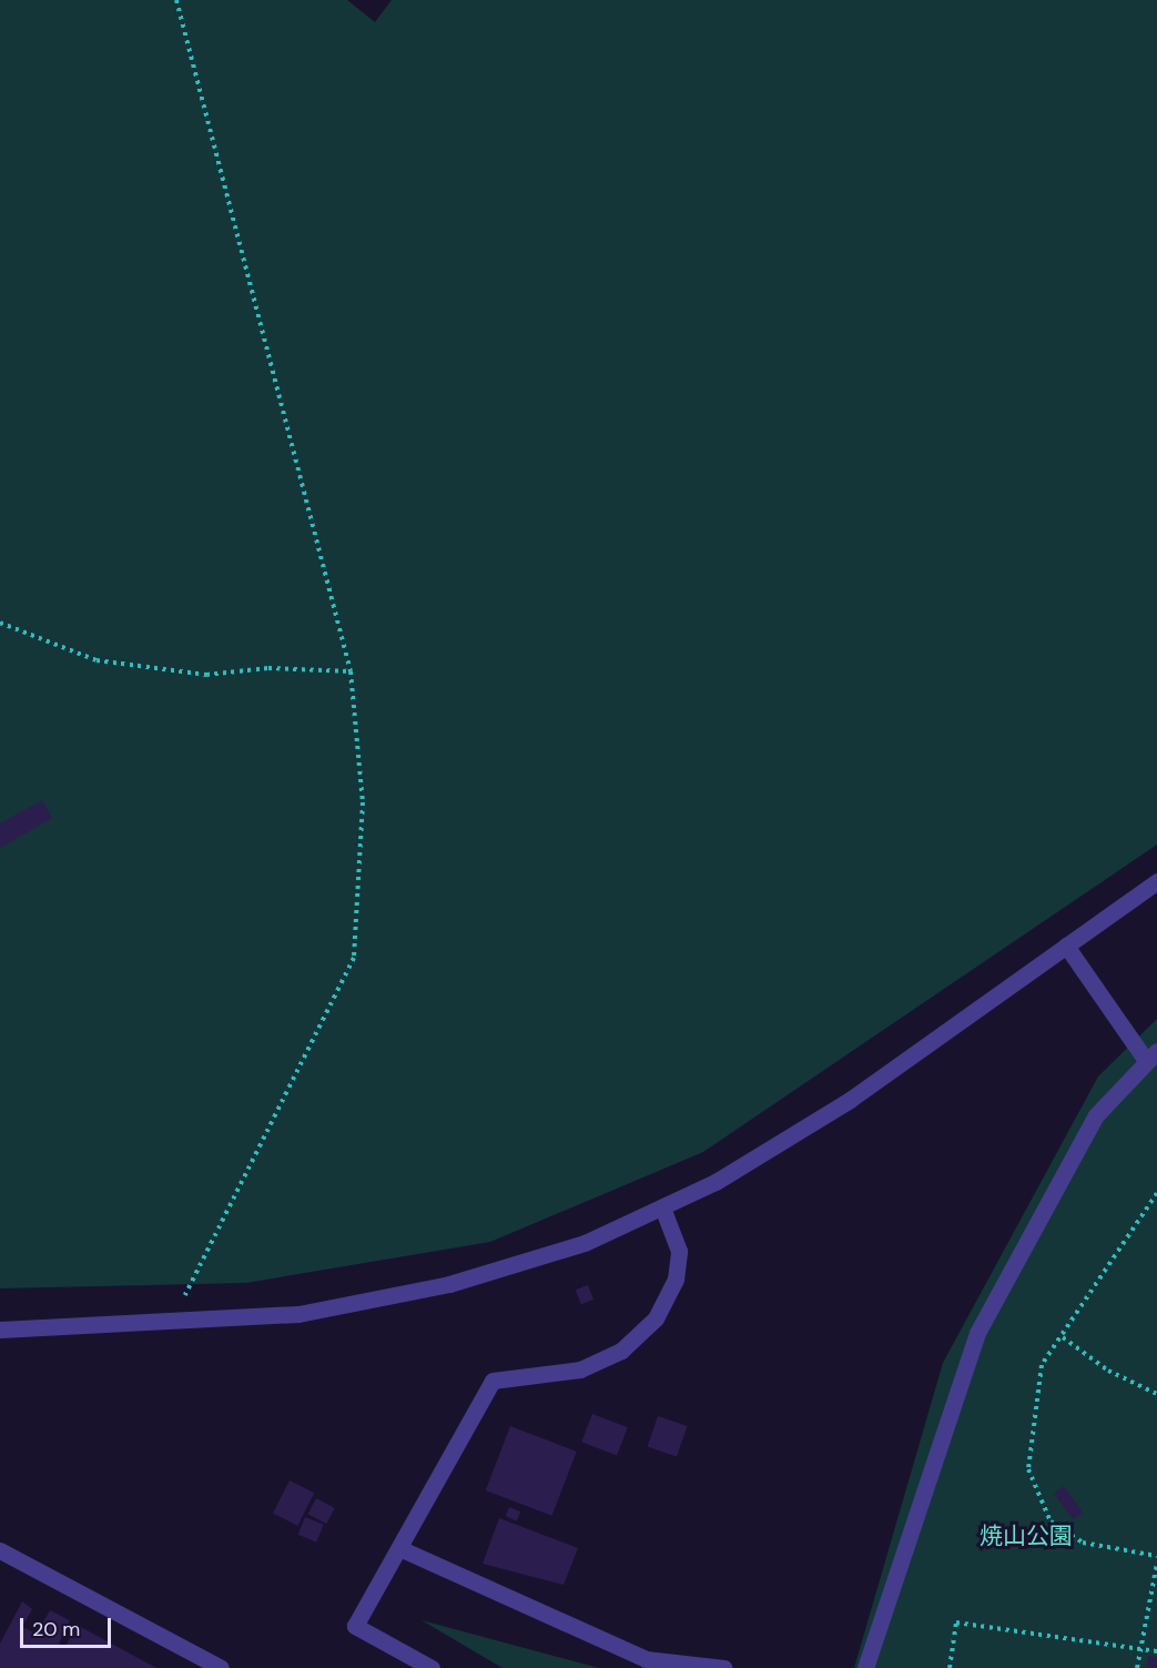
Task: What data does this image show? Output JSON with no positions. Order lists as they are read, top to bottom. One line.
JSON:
{"parks":["焼山公園"],"scale_bar":"20 m"}
